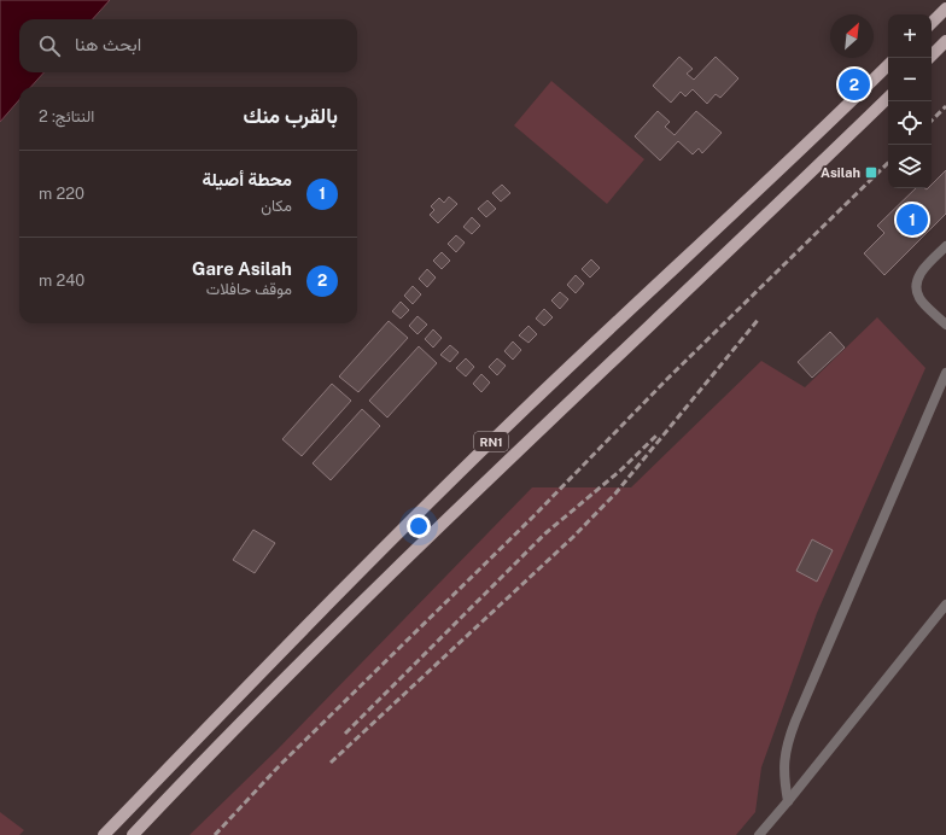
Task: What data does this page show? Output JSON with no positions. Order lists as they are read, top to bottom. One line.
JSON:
{"streets":{"main road":["RN1"]},"places":{"transit":["Asilah"]},"north":"top right","page":{"map_buttons":["+","−"],"search":"ابحث هنا","pins":["2","1"],"heading":["بالقرب منك","النتائج: 2"],"list":[{"mark":"1","name":"محطة أصيلة","note":"مكان","value":"220 m"},{"mark":"2","name":"Gare Asilah","note":"موقف حافلات","value":"240 m"}]}}
